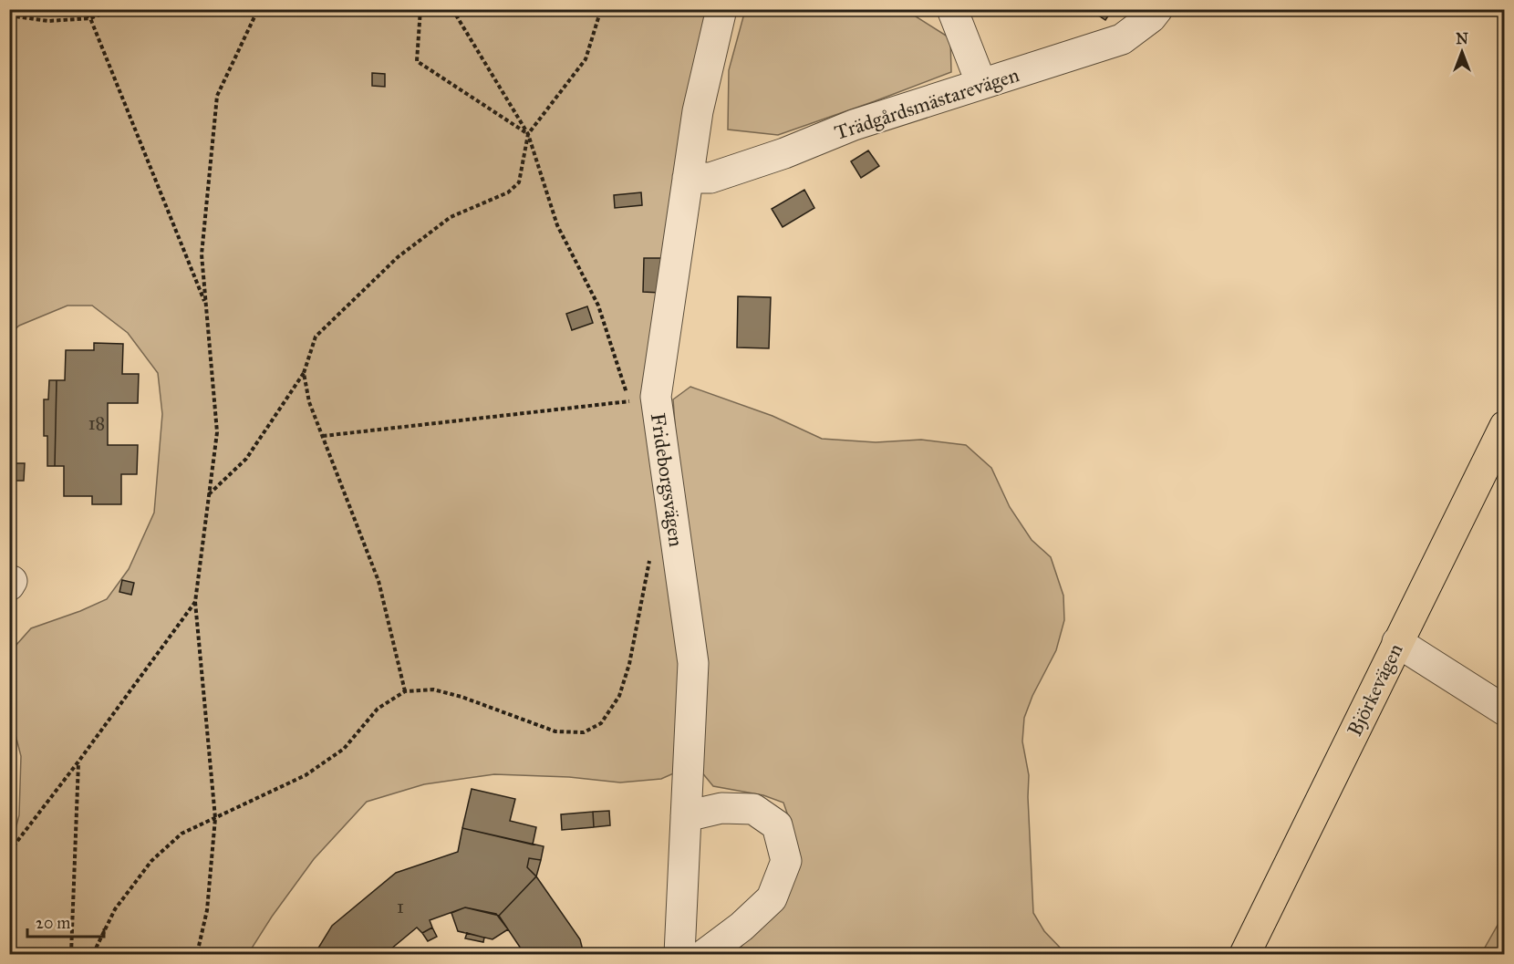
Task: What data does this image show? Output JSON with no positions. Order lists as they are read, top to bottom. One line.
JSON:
{"streets":{"main road":["Björkevägen"],"street":["Trädgårdsmästarevägen","Frideborgsvägen"]},"crossings":[["Trädgårdsmästarevägen","Frideborgsvägen"]],"house_numbers":["18","1"],"scale_bar":"20 m","north":"top"}
